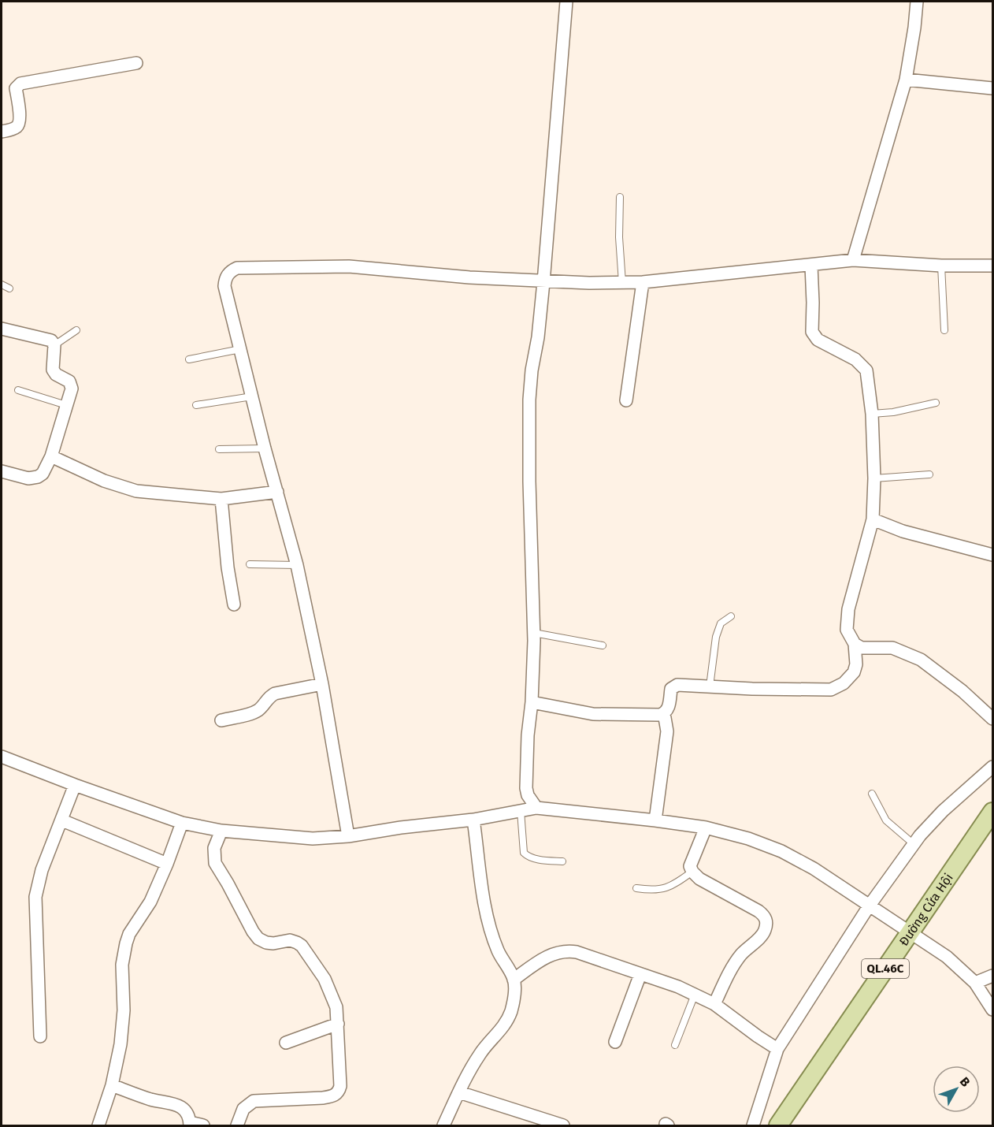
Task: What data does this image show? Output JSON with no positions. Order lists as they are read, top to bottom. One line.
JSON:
{"streets":{"main road":["Đường Cửa Hội","QL.46C"]},"north":"top right"}
